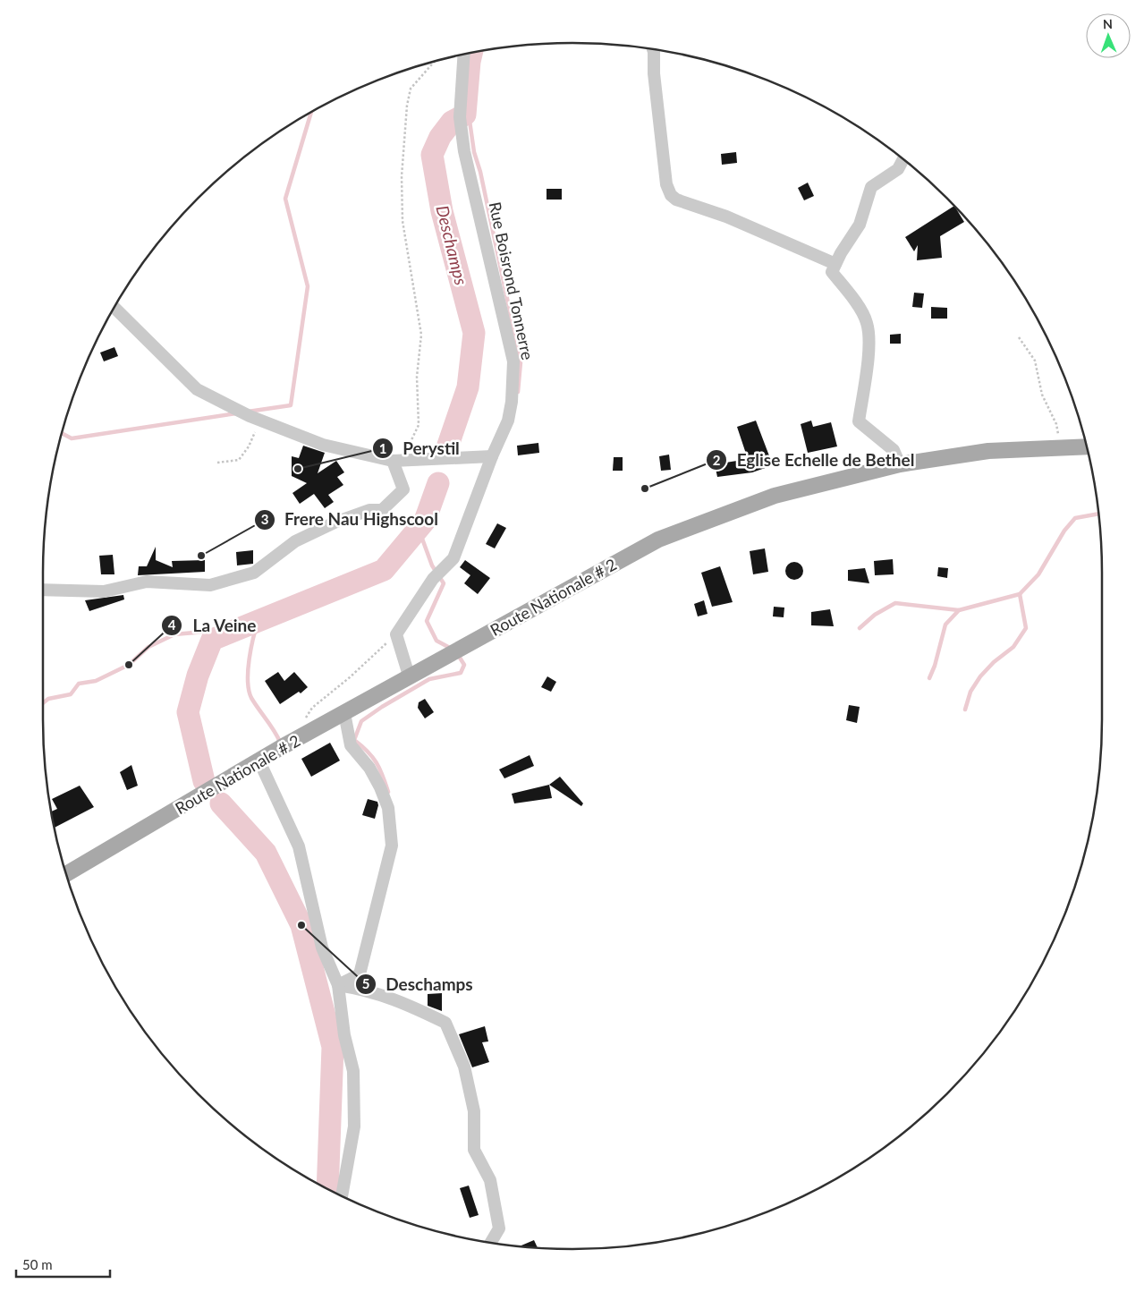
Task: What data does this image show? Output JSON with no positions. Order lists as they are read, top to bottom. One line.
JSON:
{"streets":{"main road":["Route Nationale # 2"],"street":["Rue Boisrond Tonnerre"]},"water":["Deschamps"],"places":["Perystil","Eglise Echelle de Bethel","Frere Nau Highscool","La Veine","Deschamps"],"scale_bar":"50 m","north":"top"}
